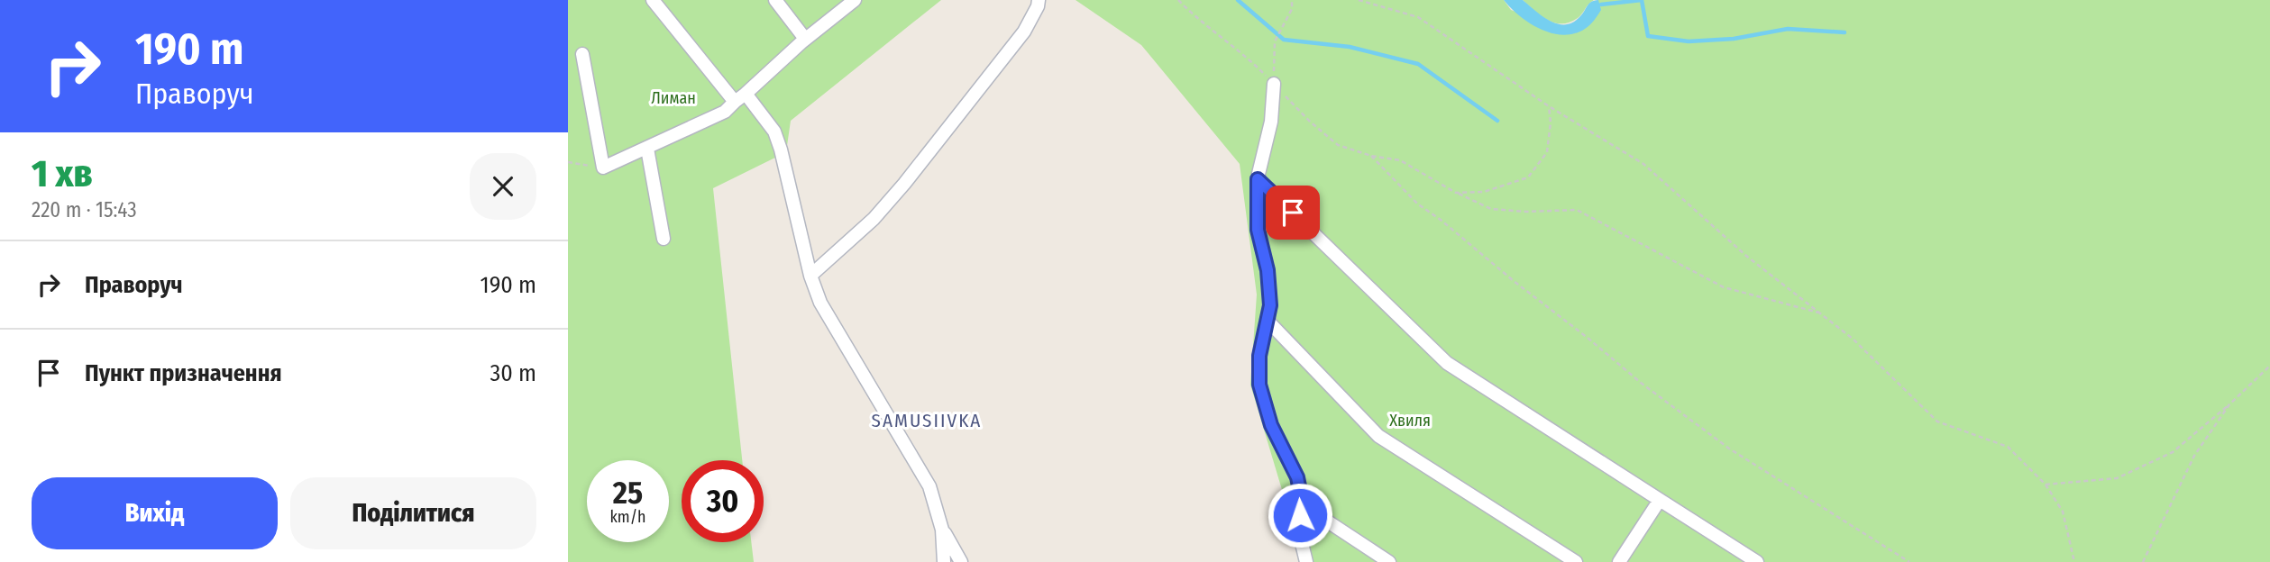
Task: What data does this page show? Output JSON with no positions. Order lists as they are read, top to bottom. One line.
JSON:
{"districts":["SAMUSIIVKA"],"parks":["Лиман","Хвиля"],"page":{"turn":["190 m","Праворуч"],"heading":["1 хв","220 m · 15:43"],"list":[{"name":"Праворуч","value":"190 m"},{"name":"Пункт призначення","value":"30 m"}],"speed":"25 km/h","limit":"30","buttons":["Вихід","Поділитися"]}}
